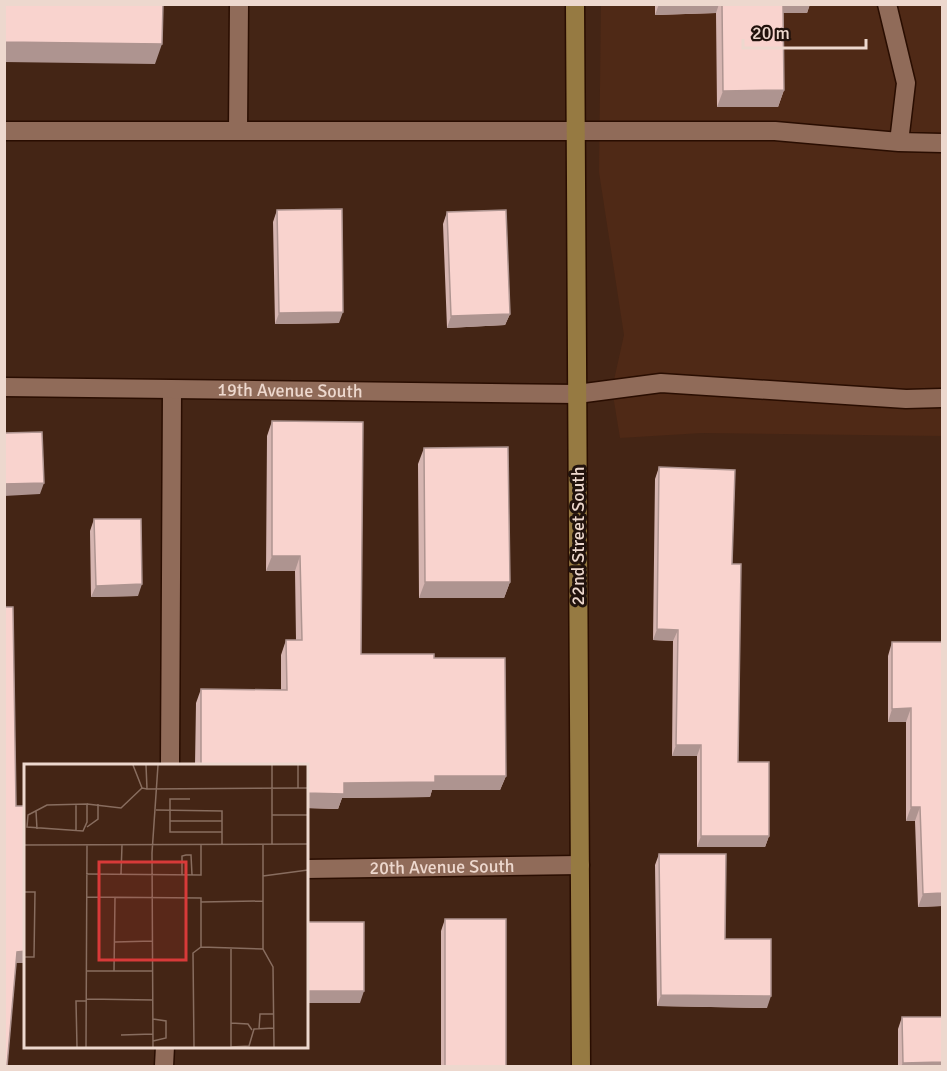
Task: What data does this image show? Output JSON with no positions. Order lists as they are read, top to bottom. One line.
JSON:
{"streets":{"street":["19th Avenue South","22nd Street South","20th Avenue South"]},"crossings":[["19th Avenue South","22nd Street South"],["22nd Street South","20th Avenue South"]],"scale_bar":"20 m"}
